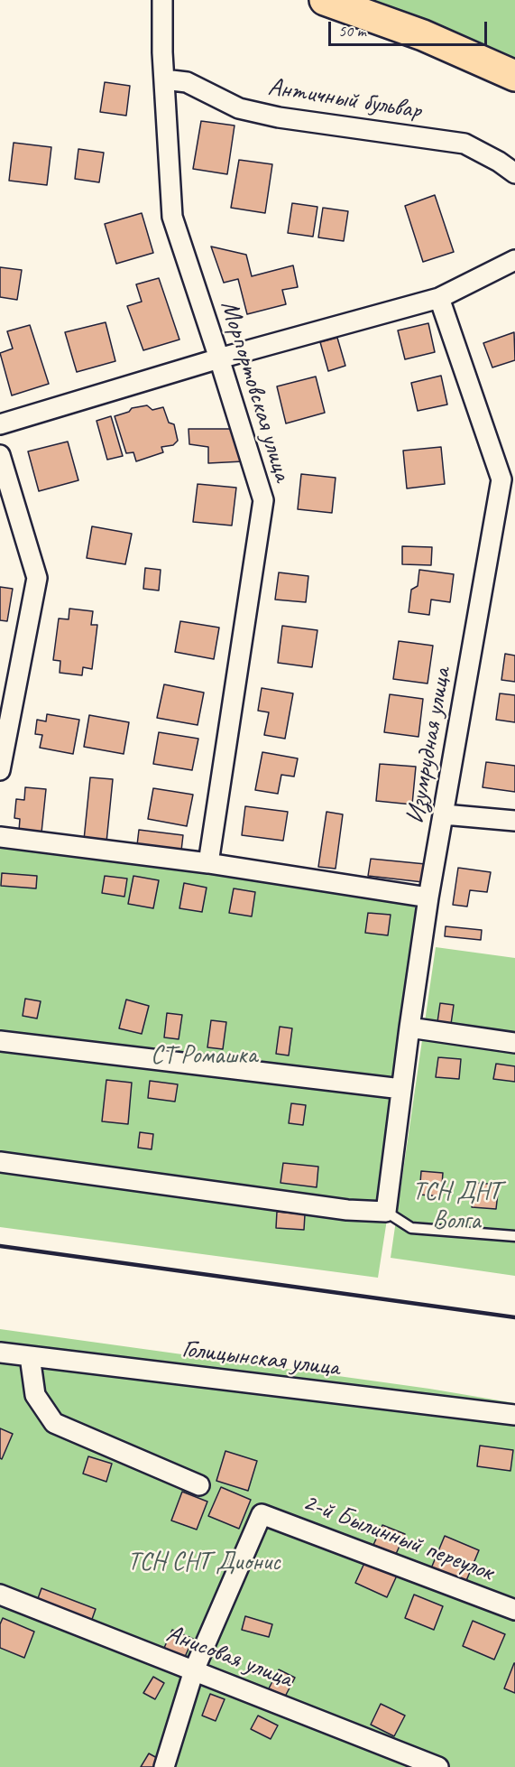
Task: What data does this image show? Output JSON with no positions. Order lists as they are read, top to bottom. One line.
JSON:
{"streets":{"street":["Античный бульвар","Морпортовская улица","Изумрудная улица","Голицынская улица","2-й Былинный переулок","Анисовая улица"]},"crossings":[["Античный бульвар","Морпортовская улица"],["2-й Былинный переулок","Анисовая улица"]],"parks":["СТ Ромашка","ТСН ДНТ Волга","ТСН СНТ Дионис"],"scale_bar":"50 m"}
